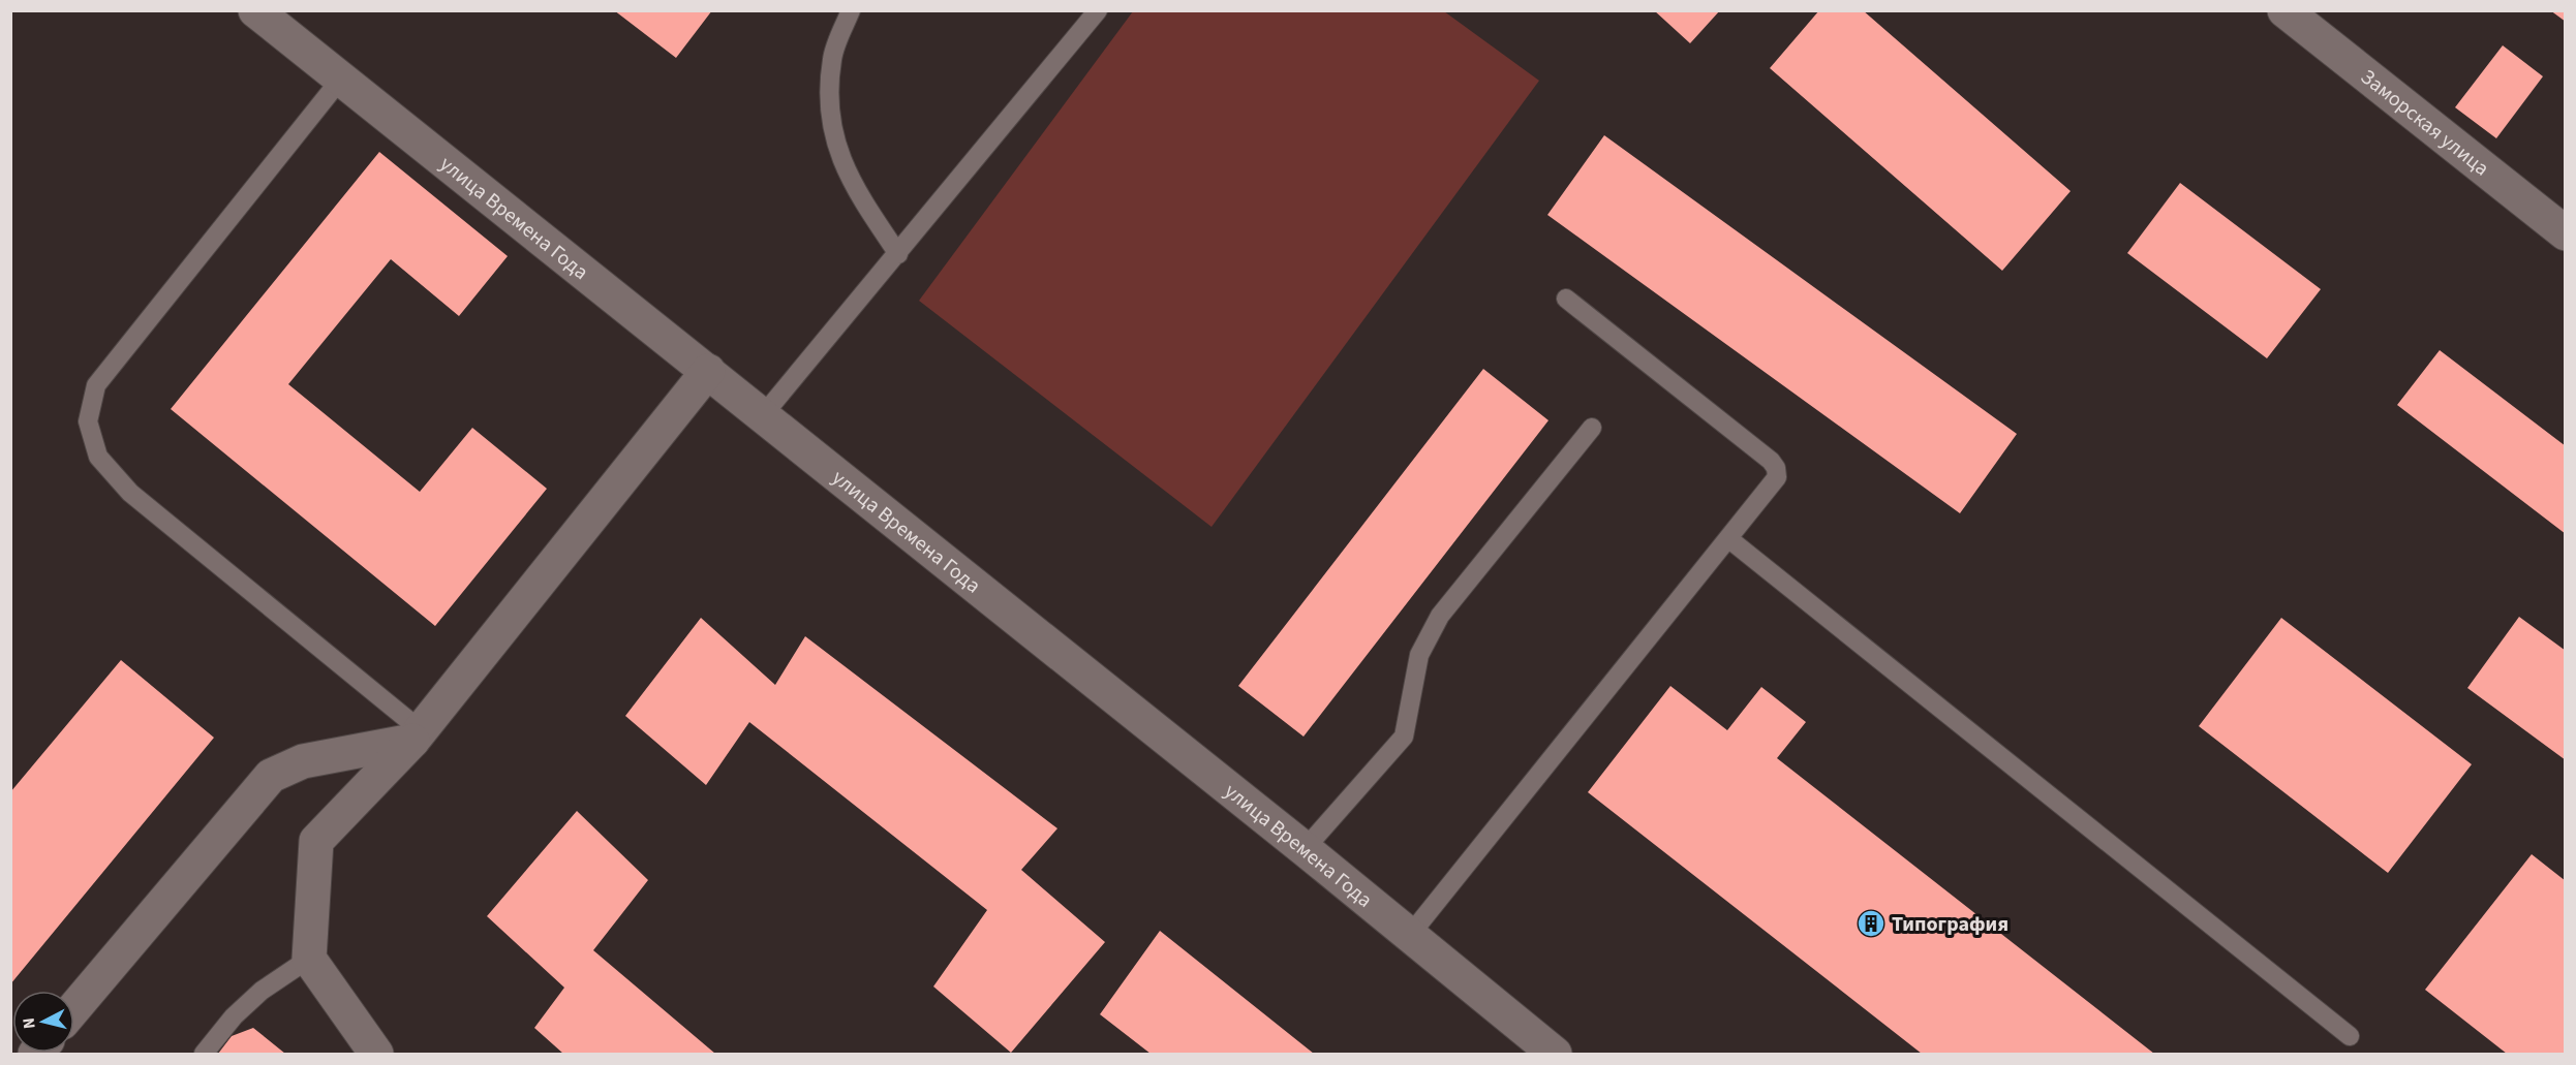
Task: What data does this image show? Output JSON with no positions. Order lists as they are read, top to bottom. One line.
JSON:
{"streets":{"street":["Заморская улица","улица Времена Года"]},"places":{"building":["Типография"]},"north":"left"}
